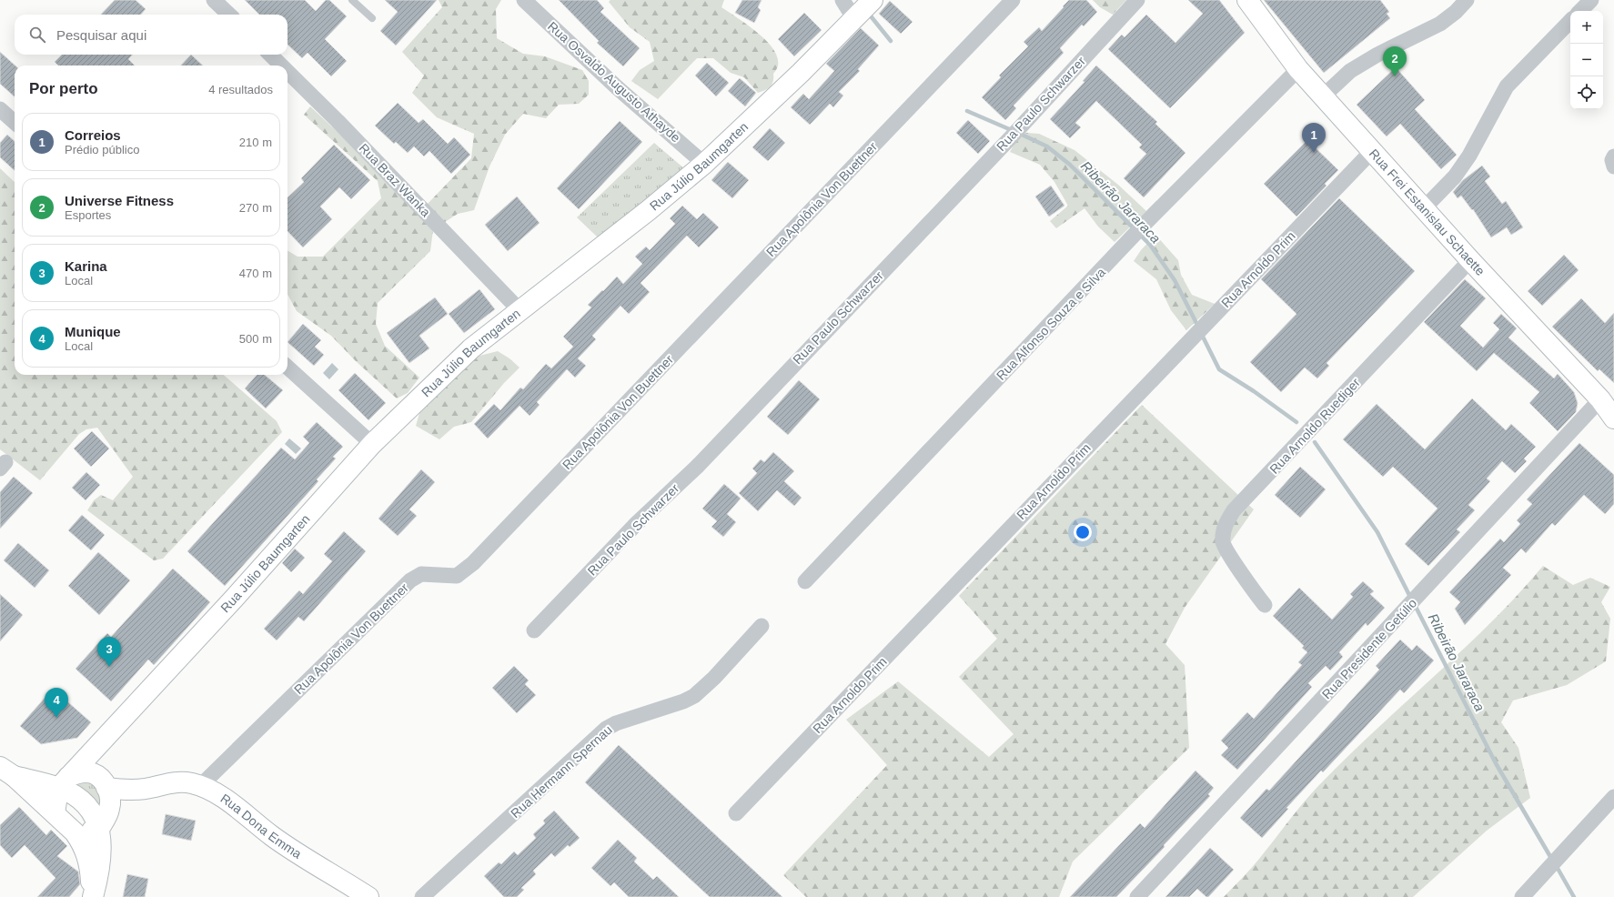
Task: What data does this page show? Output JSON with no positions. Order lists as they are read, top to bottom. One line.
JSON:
{"streets":{"street":["Rua Osvaldo Augusto Athayde","Rua Paulo Schwarzer","Rua Júlio Baumgarten","Rua Braz Wanka","Rua Apolônia Von Buettner","Rua Frei Estanislau Schaette","Rua Arnoldo Prim","Rua Alfonso Souza e Silva","Rua Arnoldo Ruediger","Rua Presidente Getúlio","Rua Hermann Spernau","Rua Dona Emma"]},"crossings":[["Rua Osvaldo Augusto Athayde","Rua Júlio Baumgarten"],["Rua Júlio Baumgarten","Rua Braz Wanka"],["Rua Júlio Baumgarten","Rua Dona Emma"],["Rua Apolônia Von Buettner","Rua Dona Emma"],["Rua Frei Estanislau Schaette","Rua Arnoldo Prim"],["Rua Frei Estanislau Schaette","Rua Alfonso Souza e Silva"],["Rua Frei Estanislau Schaette","Rua Arnoldo Ruediger"],["Rua Frei Estanislau Schaette","Rua Presidente Getúlio"]],"water":["Ribeirão Jararaca"],"page":{"map_buttons":["+","−"],"search":"Pesquisar aqui","pins":["2","1","3","4"],"heading":["Por perto","4 resultados"],"list":[{"mark":"1","name":"Correios","note":"Prédio público","value":"210 m"},{"mark":"2","name":"Universe Fitness","note":"Esportes","value":"270 m"},{"mark":"3","name":"Karina","note":"Local","value":"470 m"},{"mark":"4","name":"Munique","note":"Local","value":"500 m"}]}}
